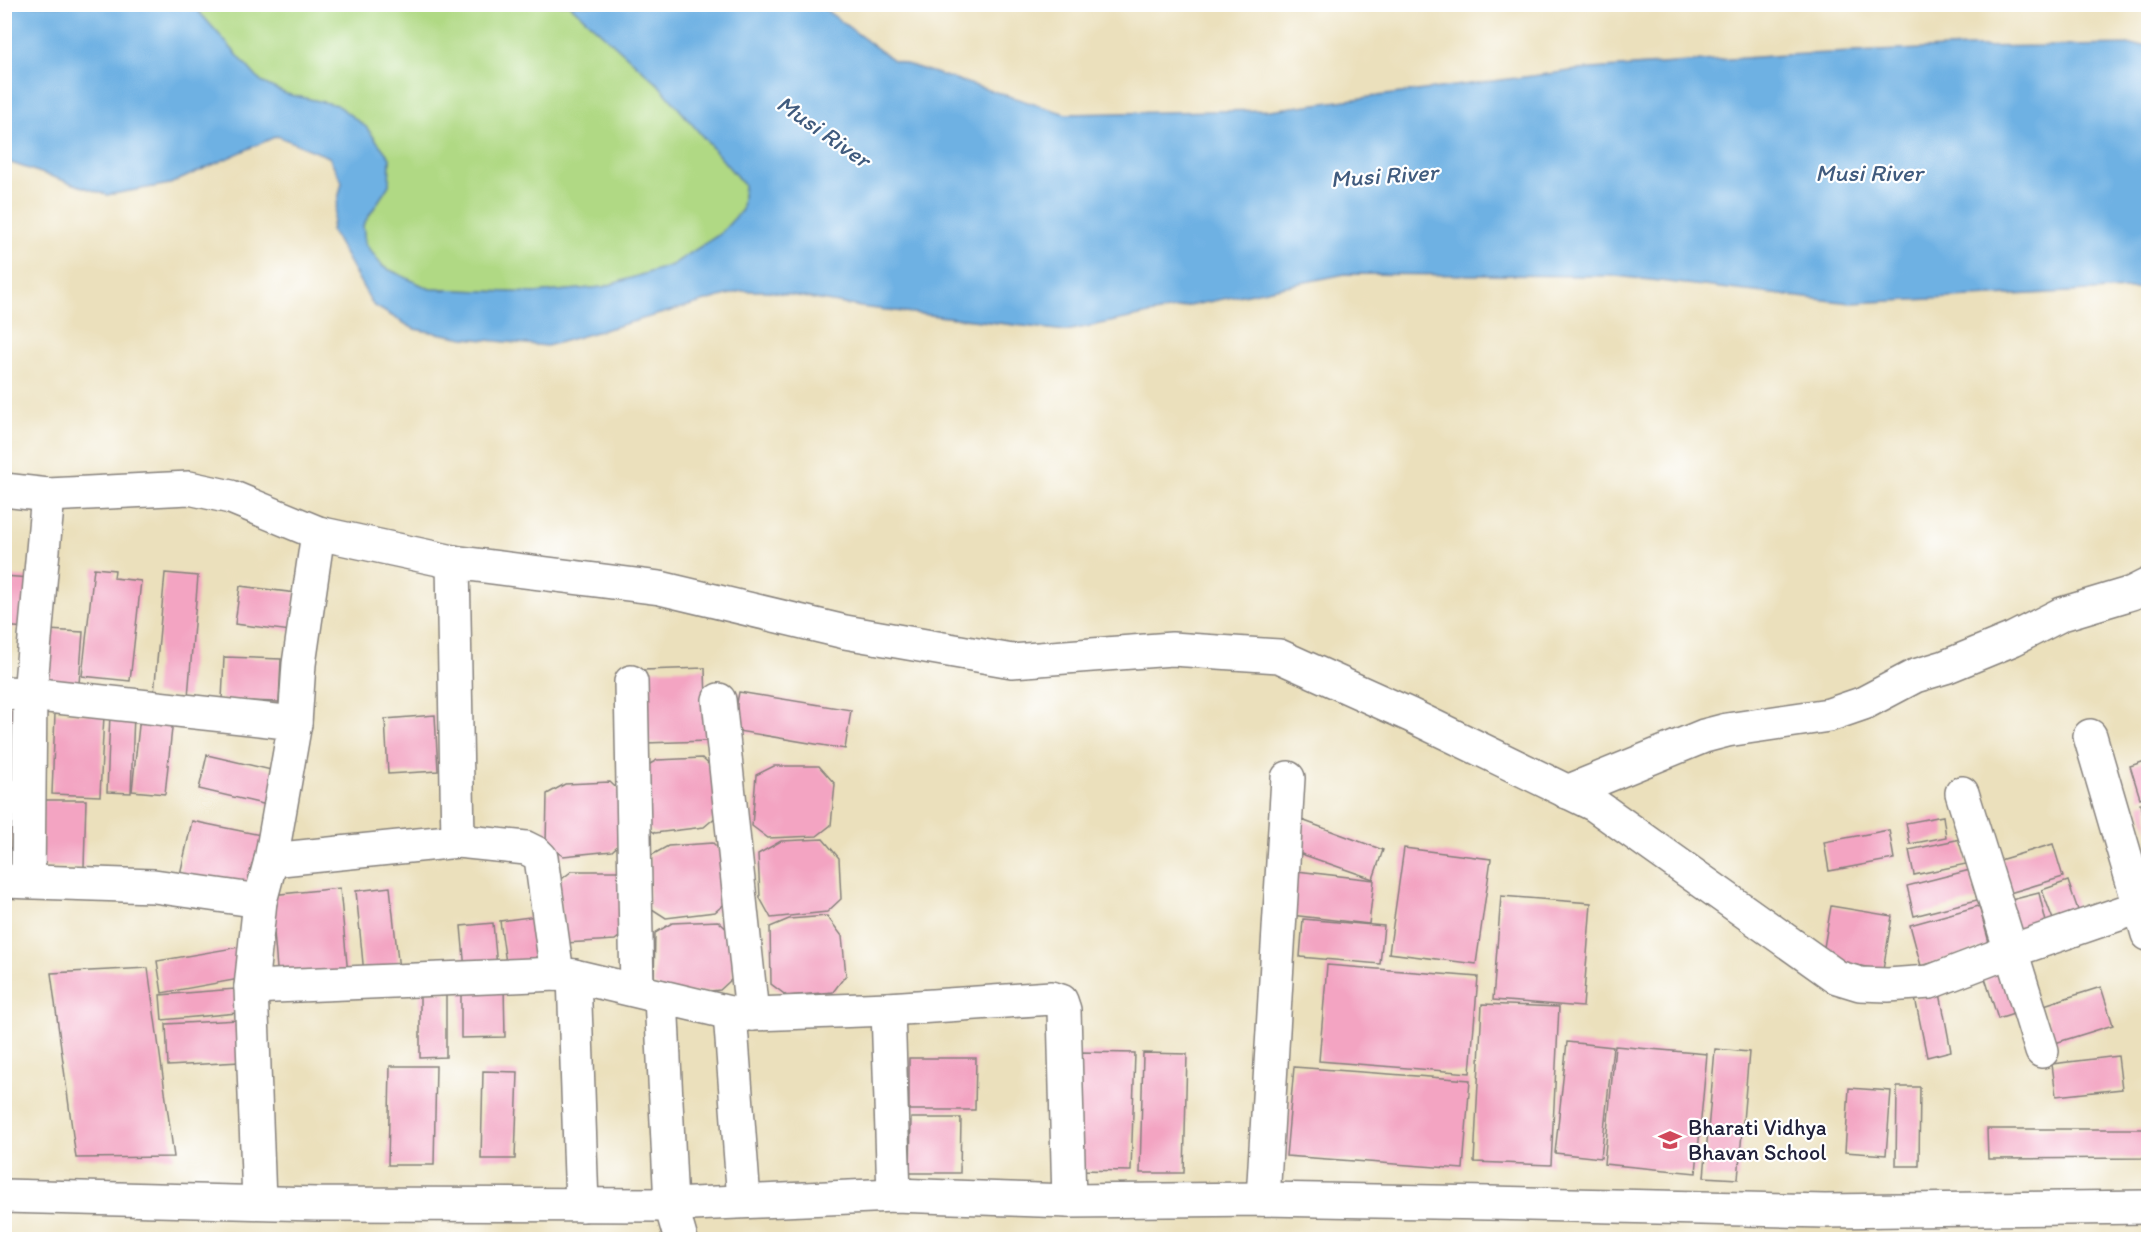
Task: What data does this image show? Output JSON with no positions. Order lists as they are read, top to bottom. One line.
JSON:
{"water":["Musi River"],"places":{"school or university":["Bharati Vidhya Bhavan School"]}}
